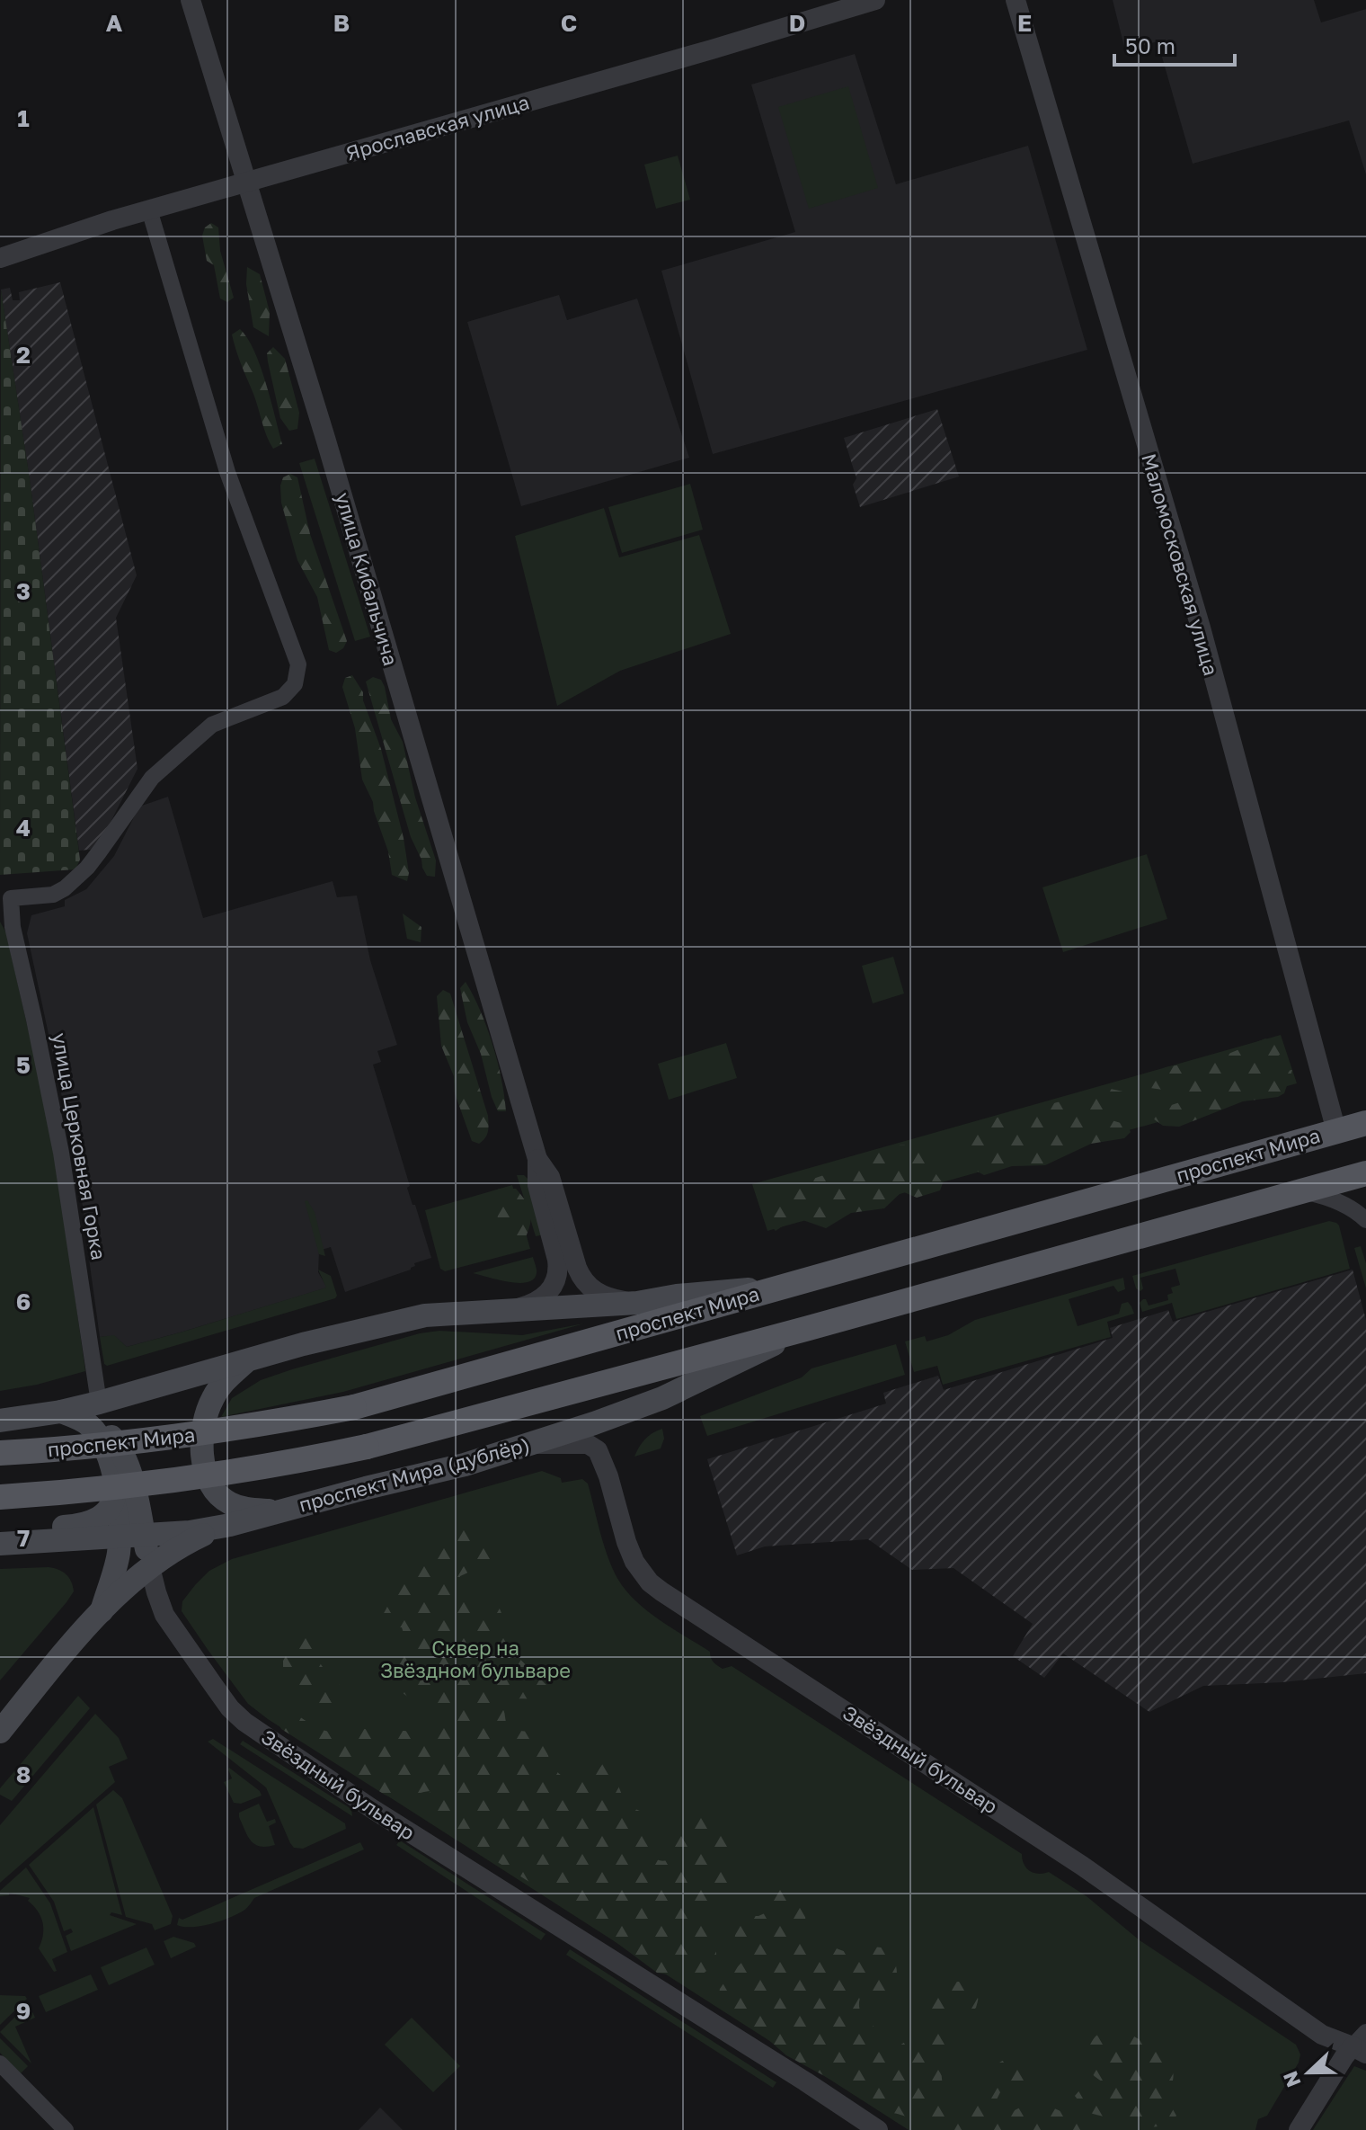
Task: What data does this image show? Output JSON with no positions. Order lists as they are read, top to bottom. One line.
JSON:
{"streets":{"main road":["проспект Мира","проспект Мира (дублёр)"],"street":["Ярославская улица","Маломосковская улица","улица Кибальчича","улица Церковная Горка","Звёздный бульвар"]},"crossings":[["Ярославская улица","улица Кибальчича"],["Ярославская улица","улица Церковная Горка"],["Маломосковская улица","проспект Мира"],["проспект Мира (дублёр)","Звёздный бульвар"]],"parks":["Сквер на Звёздном бульваре"],"scale_bar":"50 m","north":"left","grid":{"columns":["A","B","C","D","E"],"rows":["1","2","3","4","5","6","7","8","9"]}}
